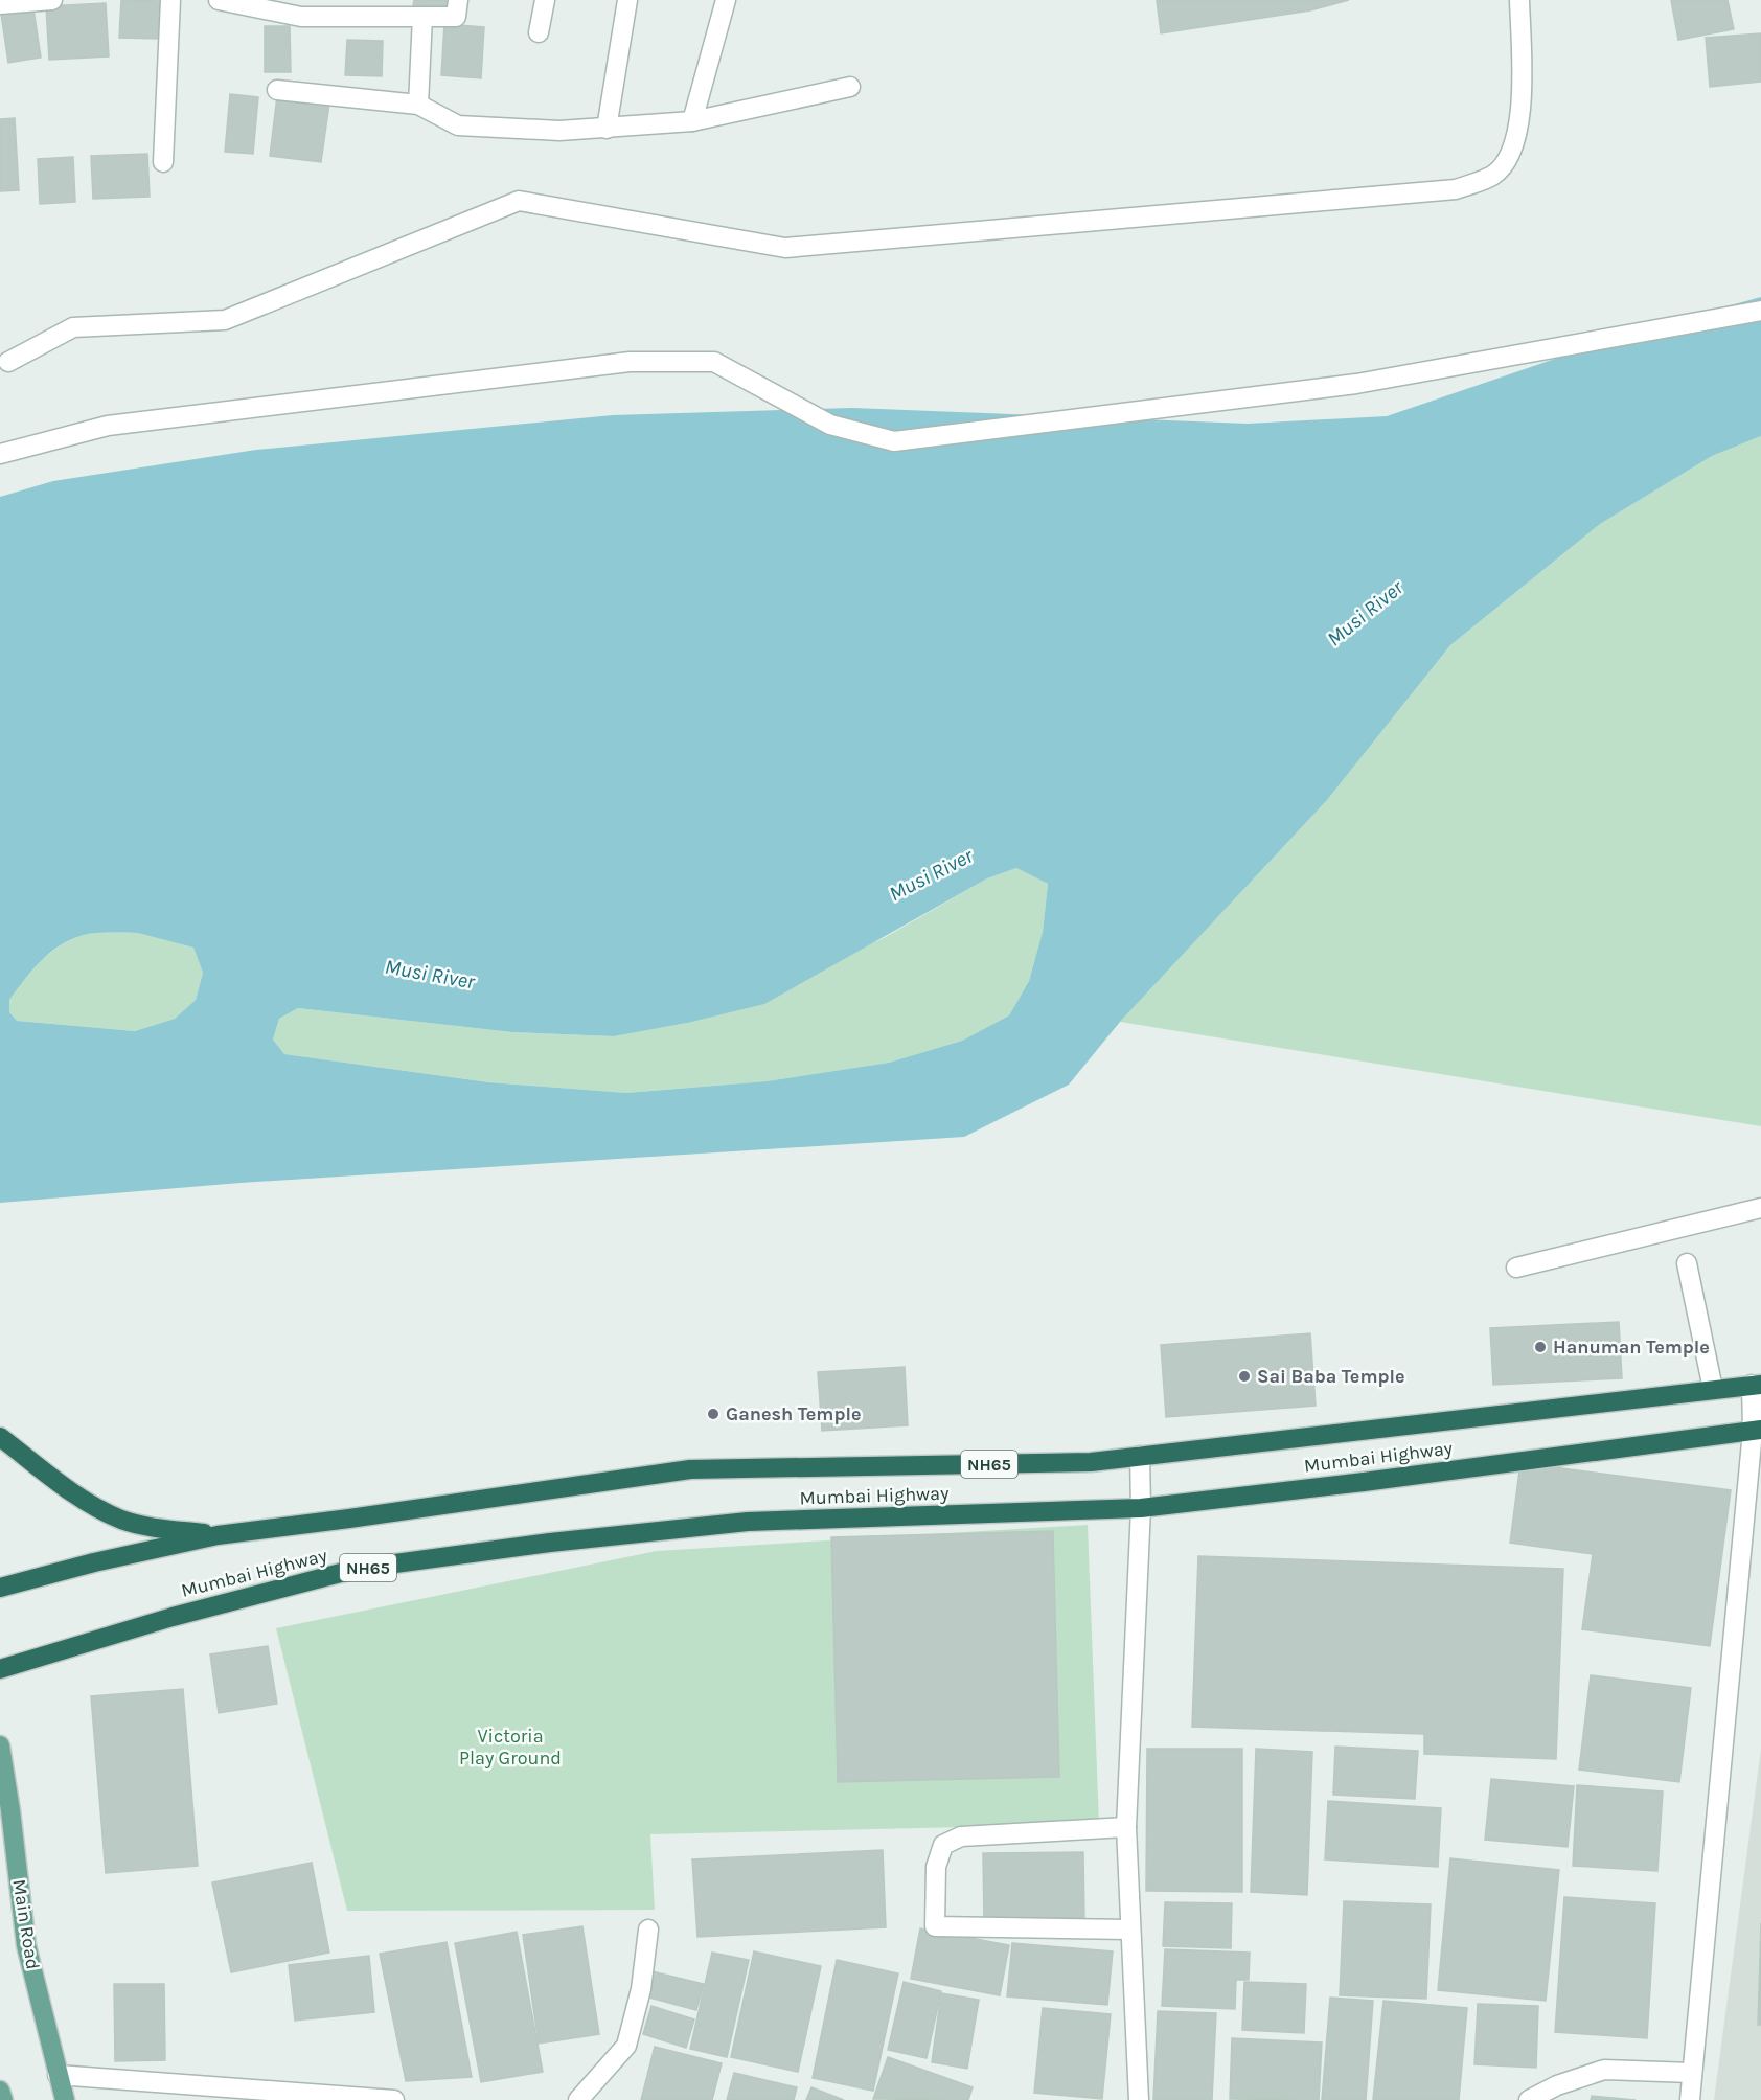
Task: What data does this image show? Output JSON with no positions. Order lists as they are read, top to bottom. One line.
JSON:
{"streets":{"highway":["Mumbai Highway","NH65"],"main road":["Main Road"]},"crossings":[["Mumbai Highway","NH65"]],"water":["Musi River"],"parks":["Victoria Play Ground"],"places":["Hanuman Temple","Sai Baba Temple","Ganesh Temple"]}
